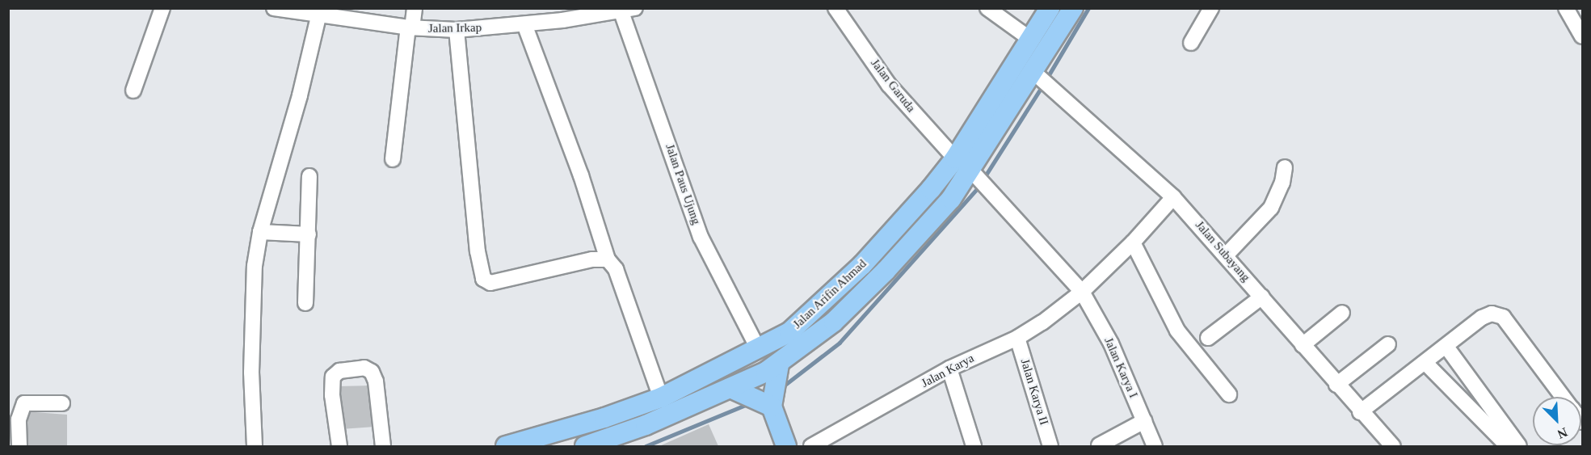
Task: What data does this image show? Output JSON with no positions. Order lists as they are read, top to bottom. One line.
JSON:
{"streets":{"main road":["Jalan Arifin Ahmad"],"street":["Jalan Irkap","Jalan Garuda","Jalan Paus Ujung","Jalan Subayang","Jalan Karya I","Jalan Karya","Jalan Karya II"]},"crossings":[["Jalan Irkap","Jalan Paus Ujung"],["Jalan Garuda","Jalan Arifin Ahmad"],["Jalan Paus Ujung","Jalan Arifin Ahmad"],["Jalan Subayang","Jalan Arifin Ahmad"],["Jalan Subayang","Jalan Karya"],["Jalan Karya I","Jalan Karya"],["Jalan Karya","Jalan Karya II"]],"north":"bottom right"}
